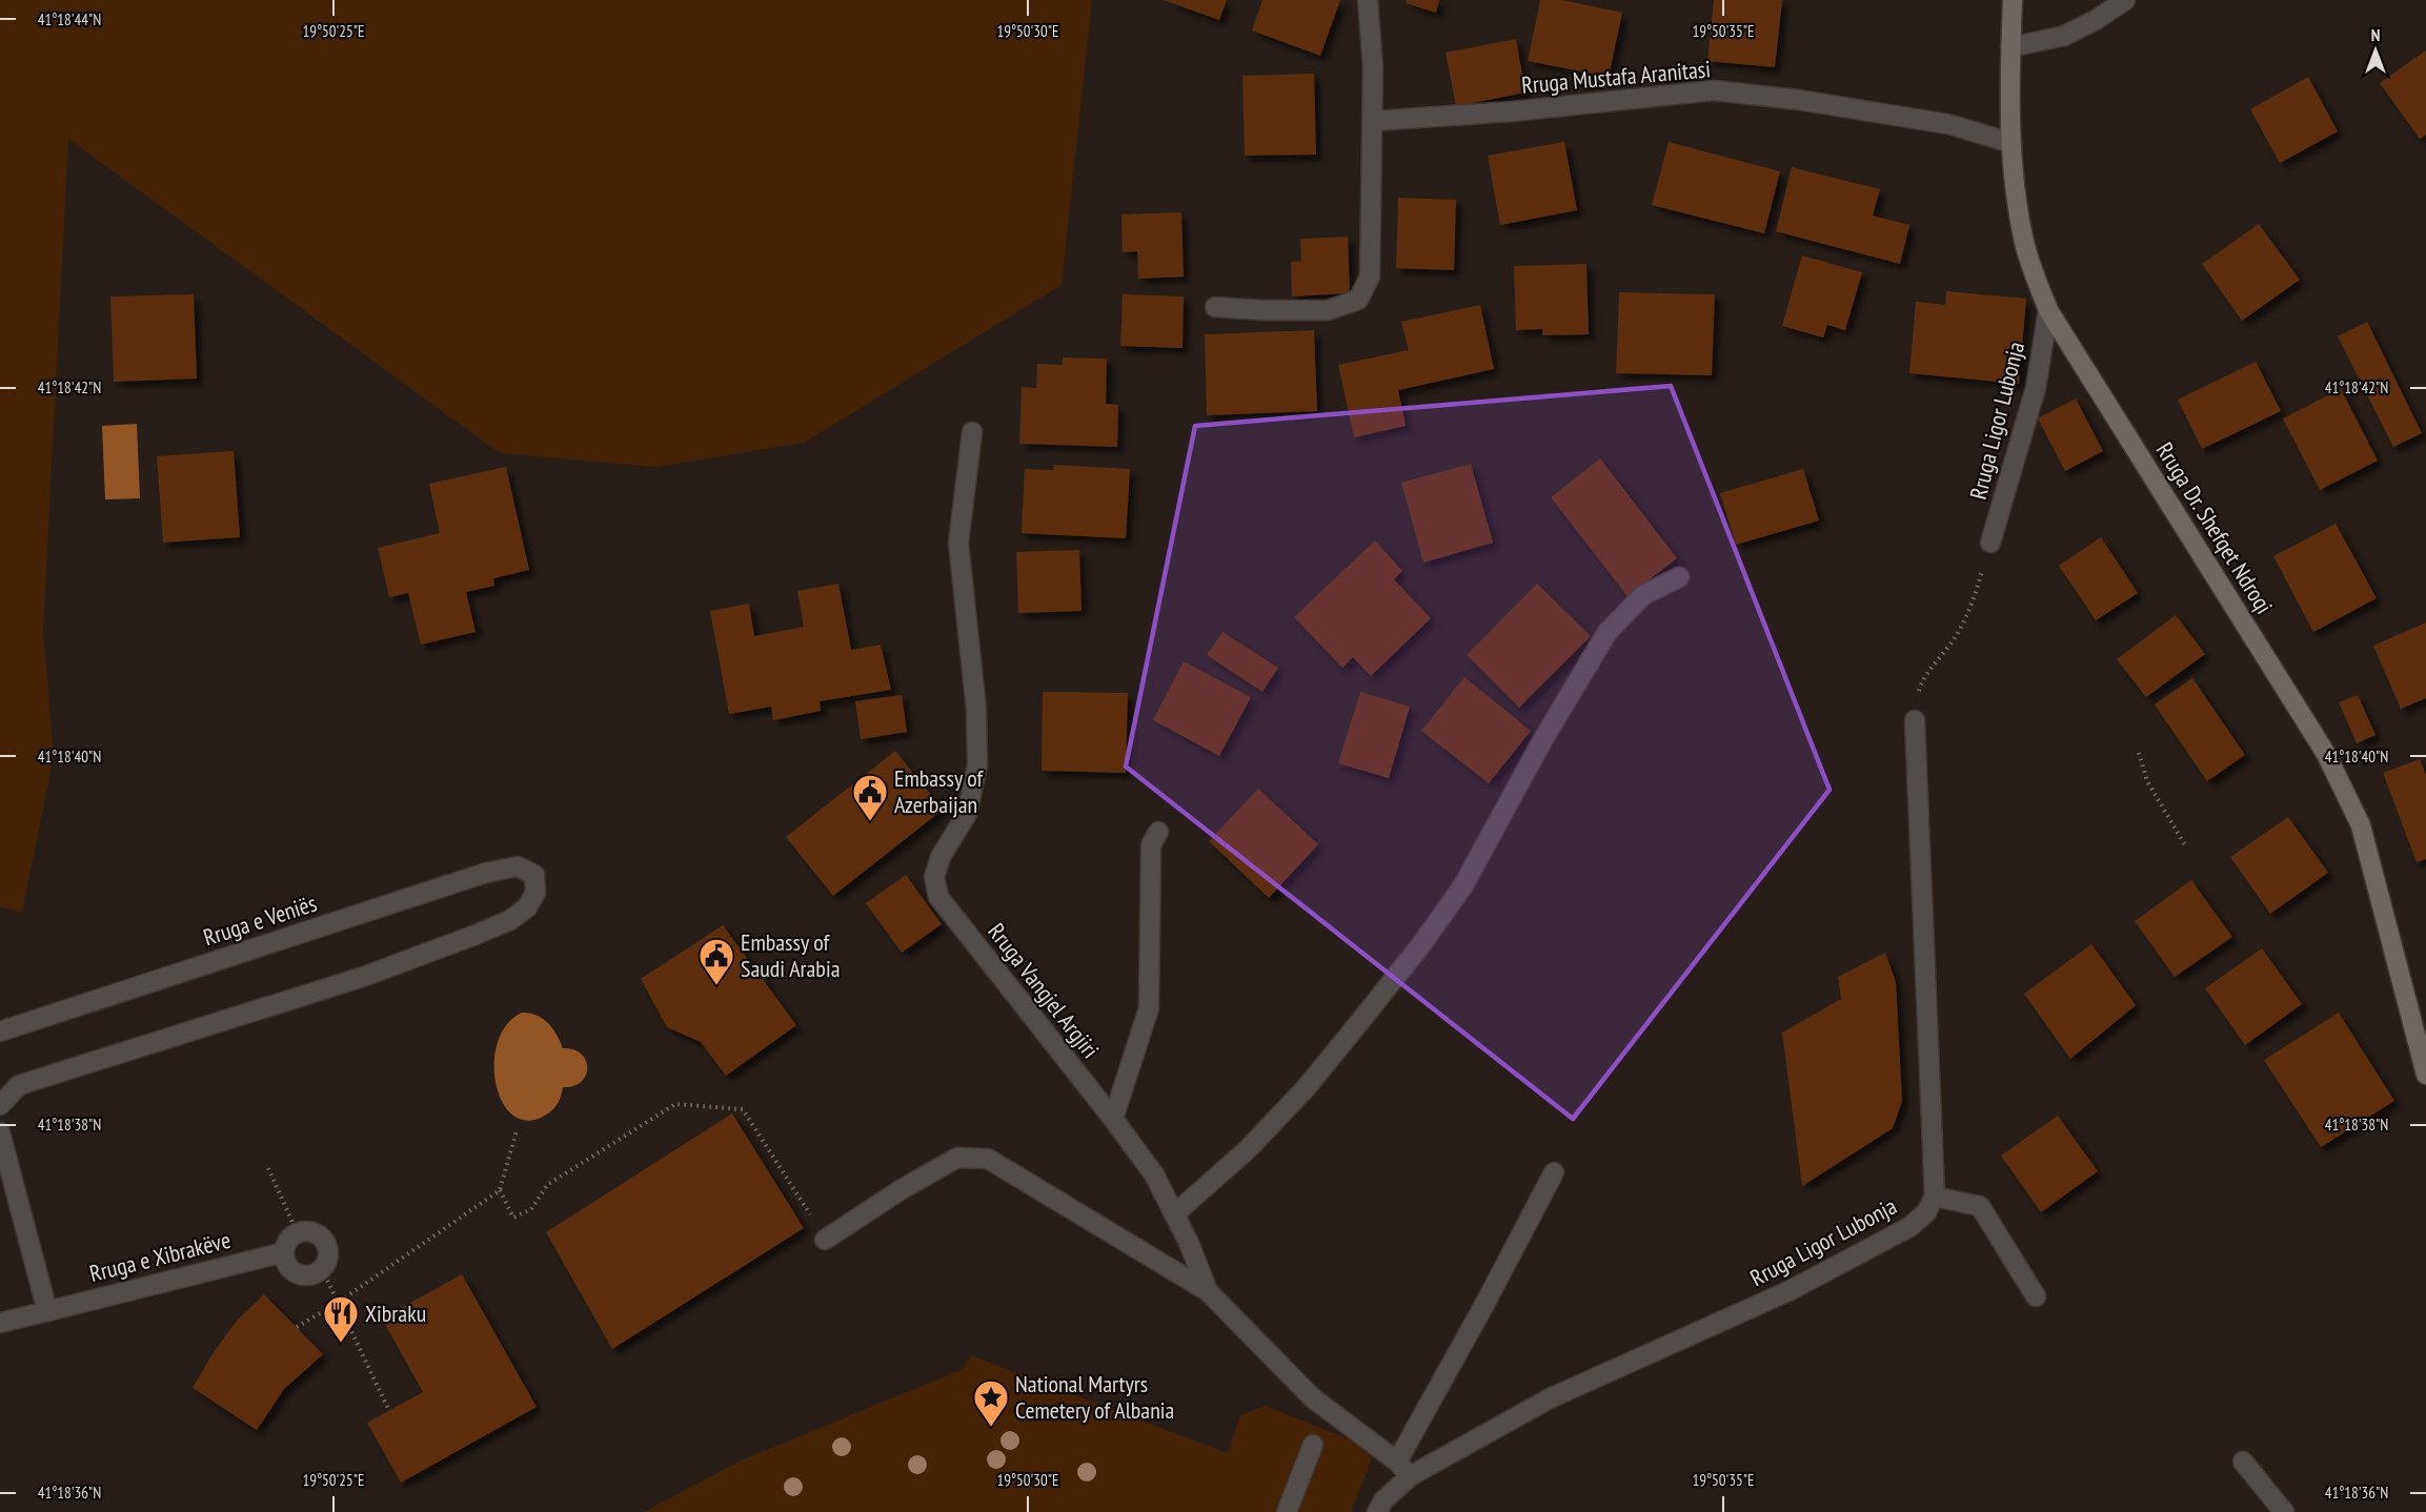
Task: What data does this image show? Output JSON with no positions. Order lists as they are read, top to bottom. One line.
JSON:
{"streets":{"main road":["Rruga Dr. Shefqet Ndroqi"],"street":["Rruga Mustafa Aranitasi","Rruga Ligor Lubonja","Rruga e Veniës","Rruga Vangjel Argjiri","Rruga e Xibrakëve"]},"crossings":[["Rruga Mustafa Aranitasi","Rruga Dr. Shefqet Ndroqi"],["Rruga Ligor Lubonja","Rruga Dr. Shefqet Ndroqi"],["Rruga Ligor Lubonja","Rruga Vangjel Argjiri"]],"places":{"public building":["Embassy of Azerbaijan","Embassy of Saudi Arabia"],"restaurant":["Xibraku"],"place":["National Martyrs Cemetery of Albania"]},"north":"top","coordinates":["41°18'44\"N","19°50'25\"E","19°50'30\"E","19°50'35\"E","41°18'42\"N","41°18'40\"N","41°18'38\"N","41°18'36\"N"]}
